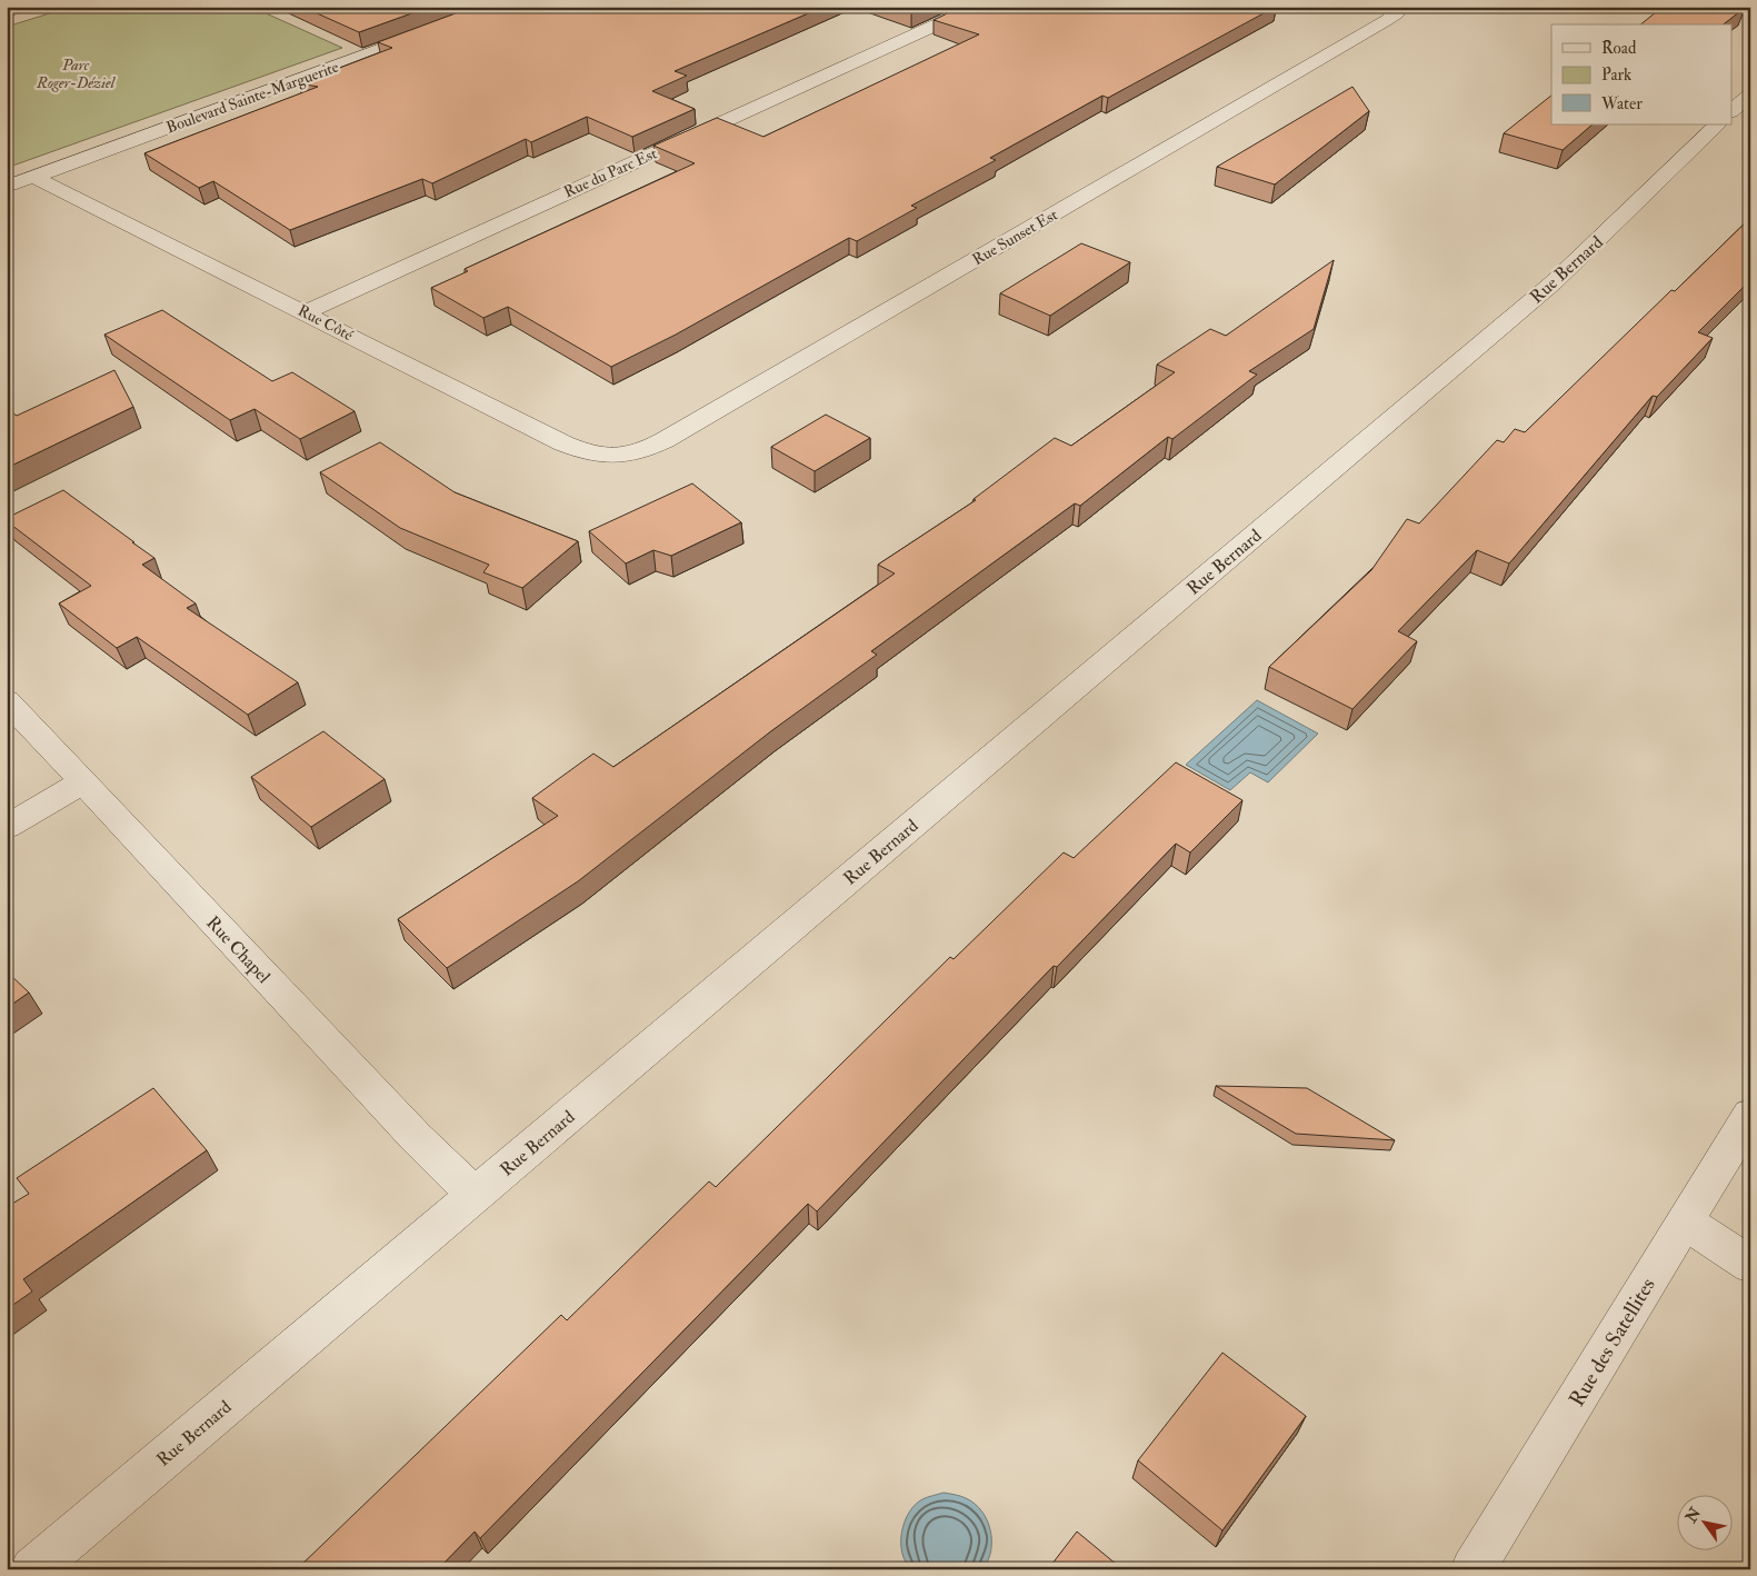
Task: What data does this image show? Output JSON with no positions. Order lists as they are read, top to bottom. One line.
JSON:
{"streets":{"street":["Boulevard Sainte-Marguerite","Rue du Parc Est","Rue Sunset Est","Rue Bernard","Rue Côté","Rue Chapel","Rue des Satellites"]},"crossings":[["Boulevard Sainte-Marguerite","Rue Côté"],["Rue du Parc Est","Rue Côté"],["Rue Sunset Est","Rue Côté"],["Rue Bernard","Rue Chapel"]],"parks":["Parc Roger-Déziel"],"legend":["Road","Park","Water"],"north":"top left"}
